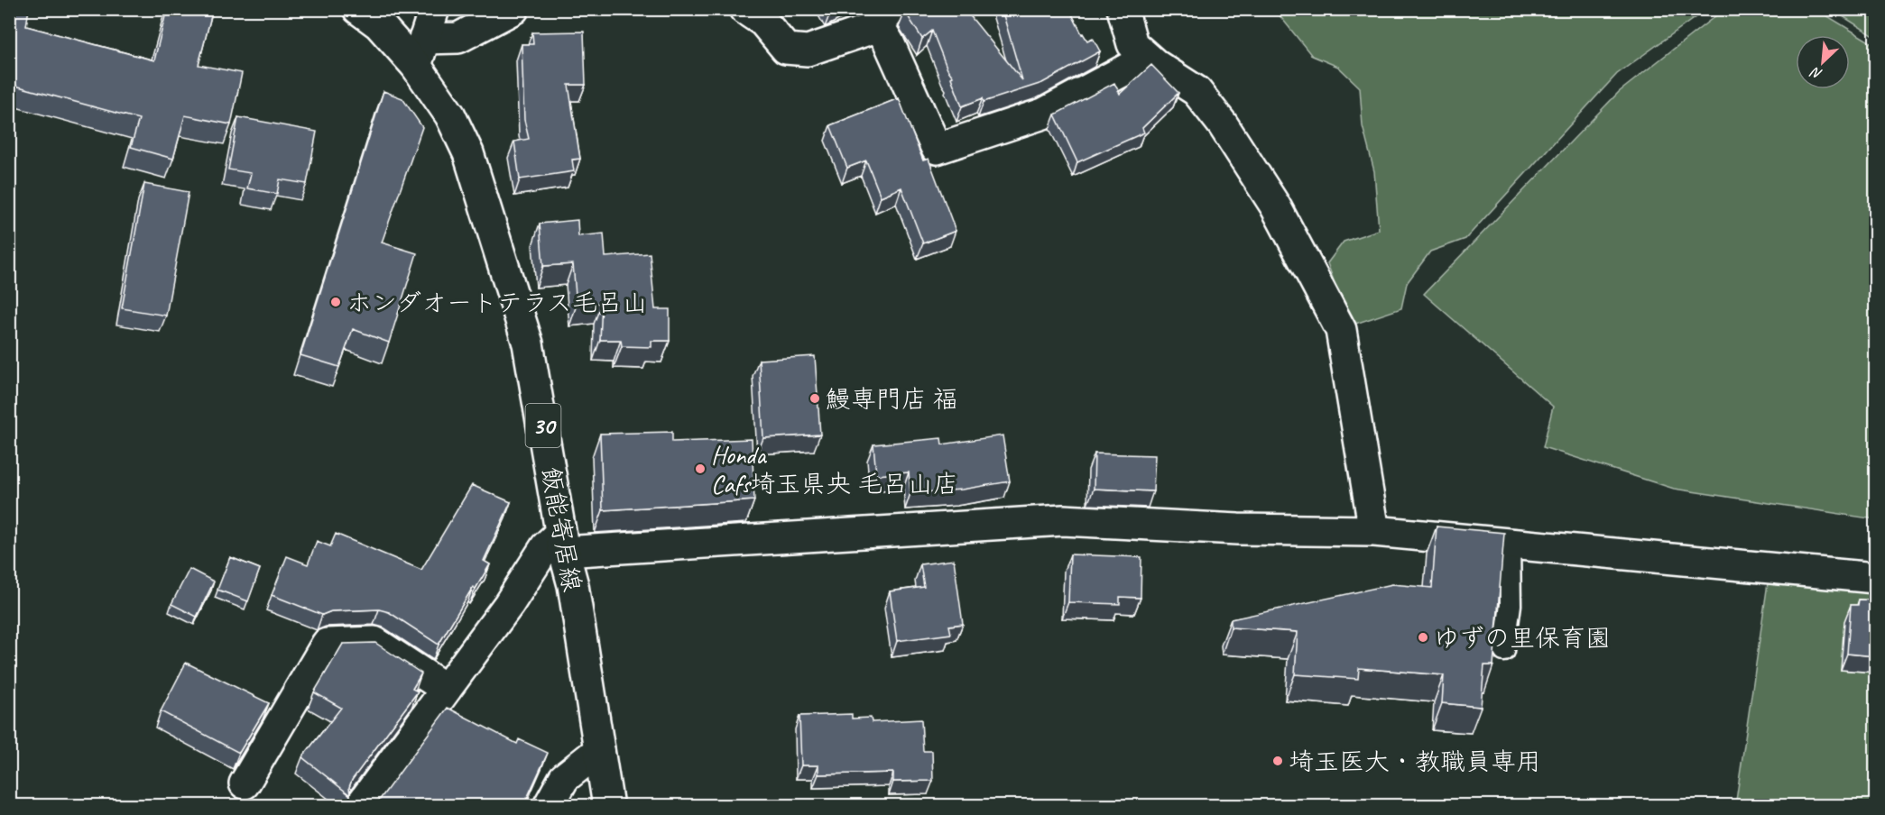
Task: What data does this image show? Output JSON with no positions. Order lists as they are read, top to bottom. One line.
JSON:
{"streets":{"street":["30","飯能寄居線"]},"places":["ホンダオートテラス毛呂山","鰻専門店 福","Honda Cafs埼玉県央 毛呂山店","ゆずの里保育園","埼玉医大・教職員専用"],"north":"bottom left"}
